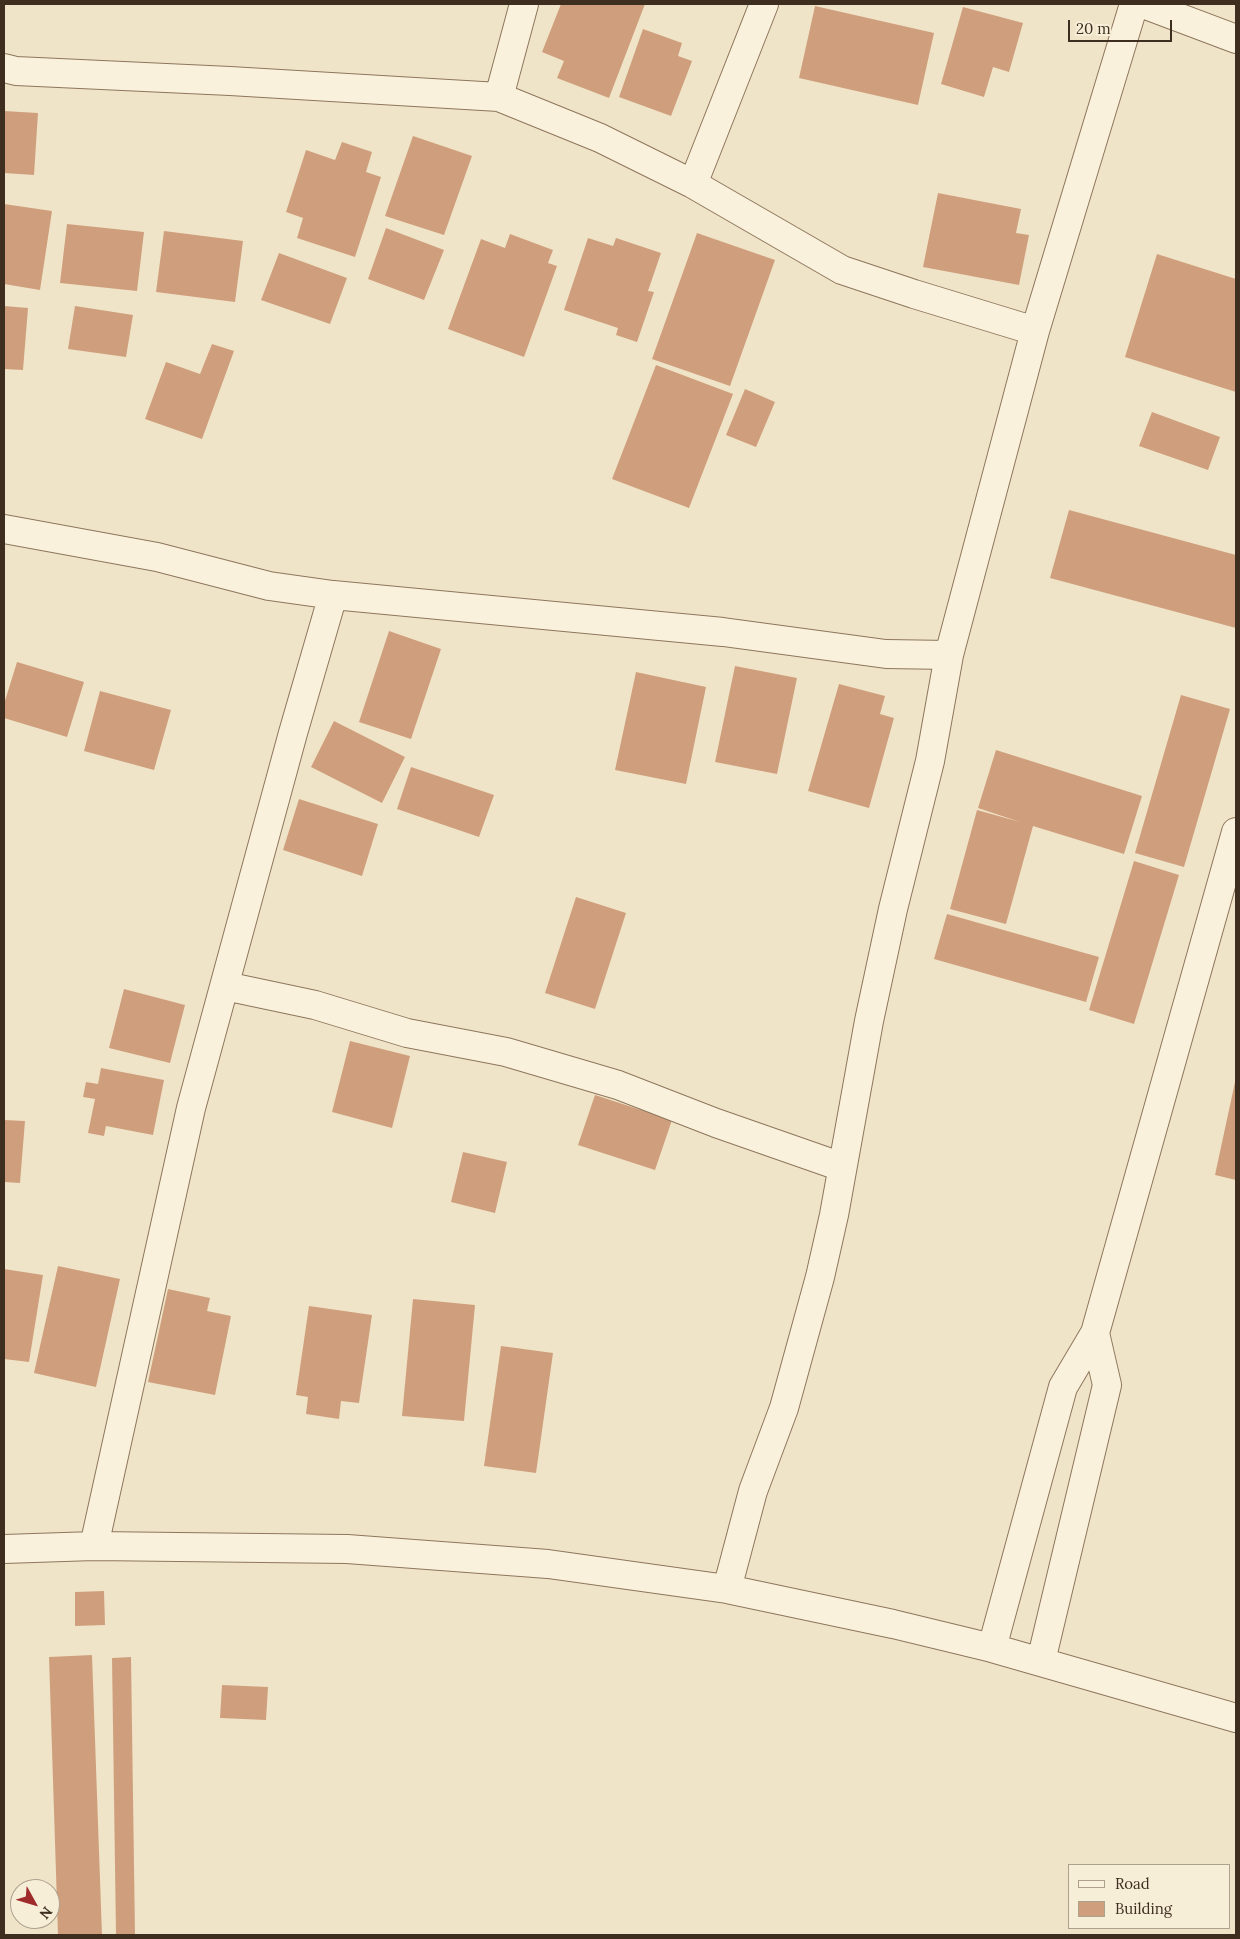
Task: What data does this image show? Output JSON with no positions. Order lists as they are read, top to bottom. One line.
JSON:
{"legend":["Road","Building"],"scale_bar":"20 m","north":"bottom right"}
